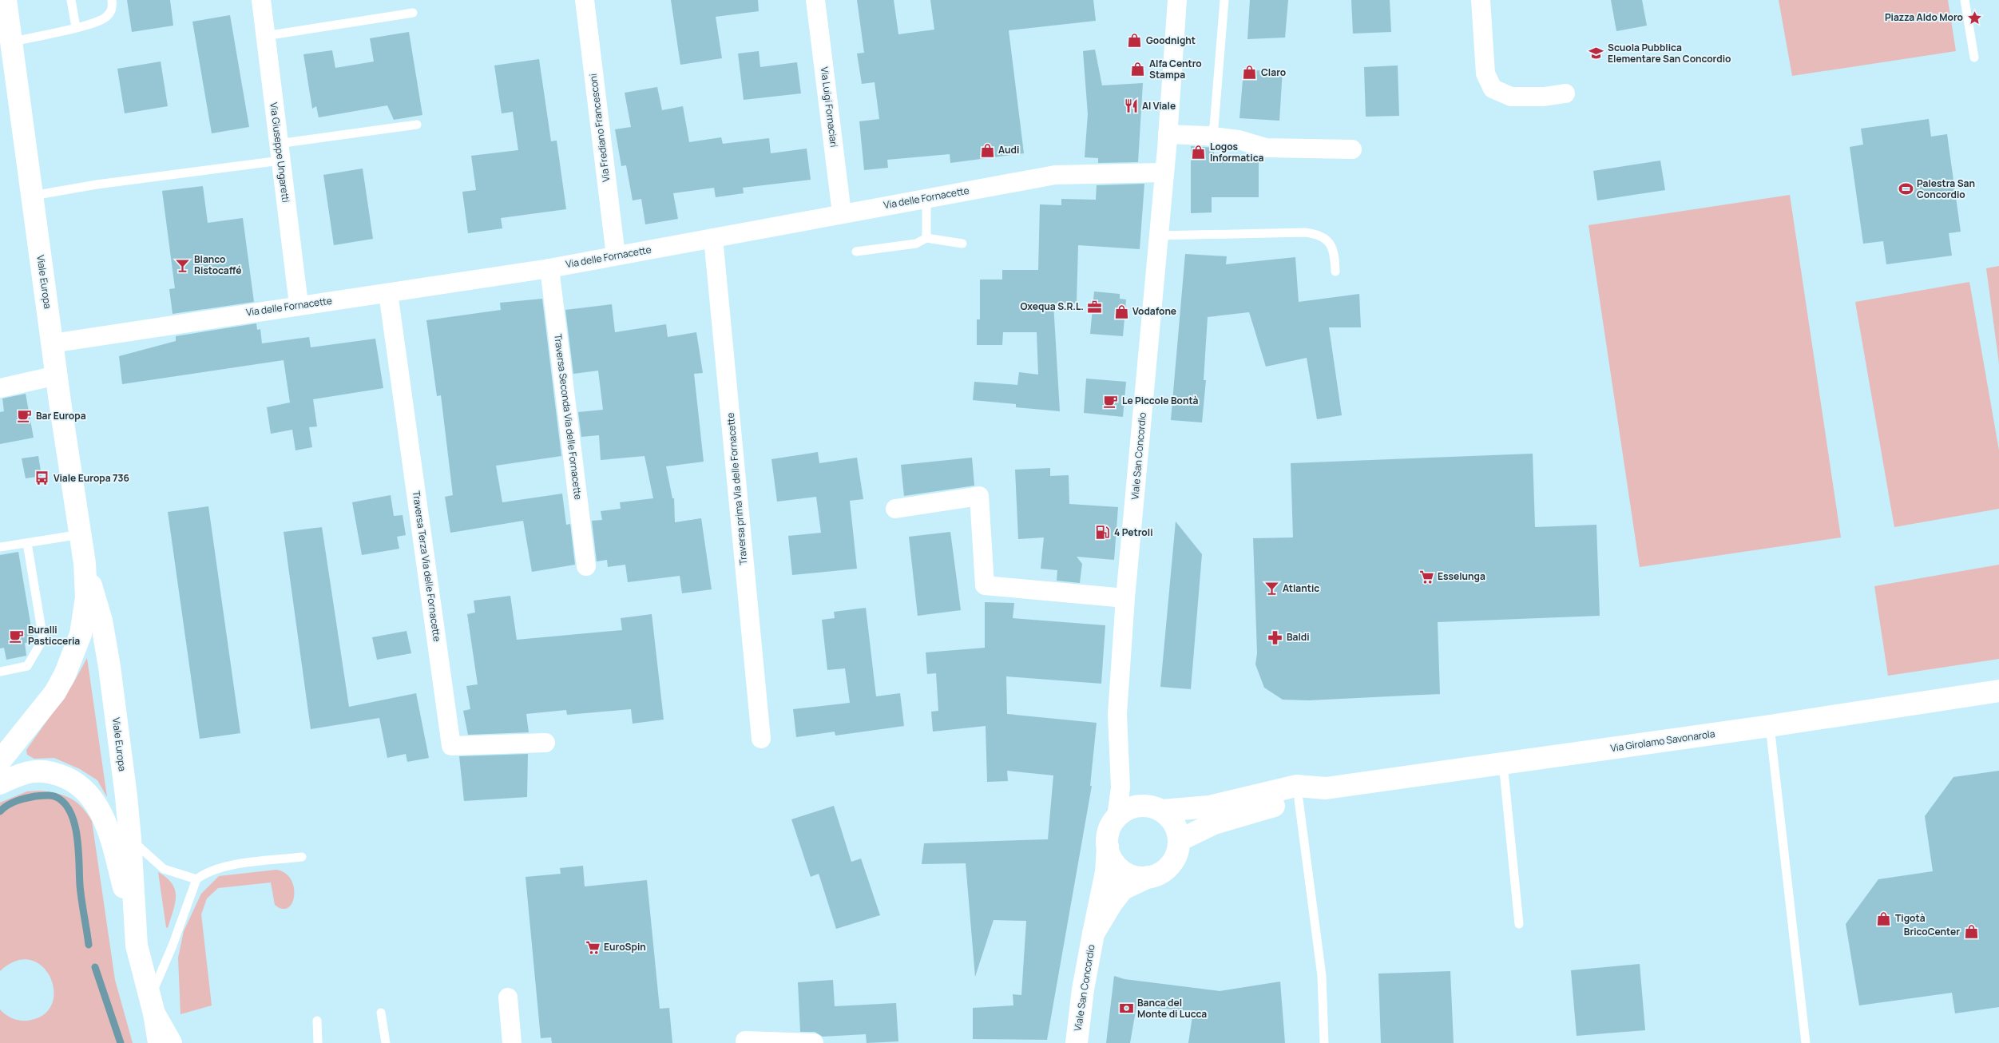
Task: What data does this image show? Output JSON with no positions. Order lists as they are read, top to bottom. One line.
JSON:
{"streets":{"main road":["Viale Europa","Viale San Concordio","Via Girolamo Savonarola"],"street":["Via Luigi Fornaciari","Via Frediano Francesconi","Via Giuseppe Ungaretti","Via delle Fornacette","Traversa Seconda Via delle Fornacette","Traversa prima Via delle Fornacette","Traversa Terza Via delle Fornacette"]},"crossings":[["Via Luigi Fornaciari","Via delle Fornacette"],["Via Frediano Francesconi","Via delle Fornacette"],["Via Giuseppe Ungaretti","Via delle Fornacette"],["Via delle Fornacette","Viale Europa"],["Via delle Fornacette","Traversa Seconda Via delle Fornacette"],["Via delle Fornacette","Viale San Concordio"],["Via delle Fornacette","Traversa prima Via delle Fornacette"],["Via delle Fornacette","Traversa Terza Via delle Fornacette"],["Viale San Concordio","Via Girolamo Savonarola"]],"places":{"place":["Piazza Aldo Moro"],"shop":["Goodnight","Alfa Centro Stampa","Claro","Audi","Logos Informatica","Vodafone","Tigotà","BricoCenter"],"school or university":["Scuola Pubblica Elementare San Concordio"],"restaurant":["Al Viale"],"sports":["Palestra San Concordio"],"bar":["Blanco Ristocaffé","Atlantic"],"office":["Oxequa S.R.L."],"cafe":["Le Piccole Bontà","Bar Europa","Buralli Pasticceria"],"bus stop":["Viale Europa 736"],"fuel station":["4 Petroli"],"supermarket":["Esselunga","EuroSpin"],"pharmacy":["Baldi"],"bank":["Banca del Monte di Lucca"]}}
